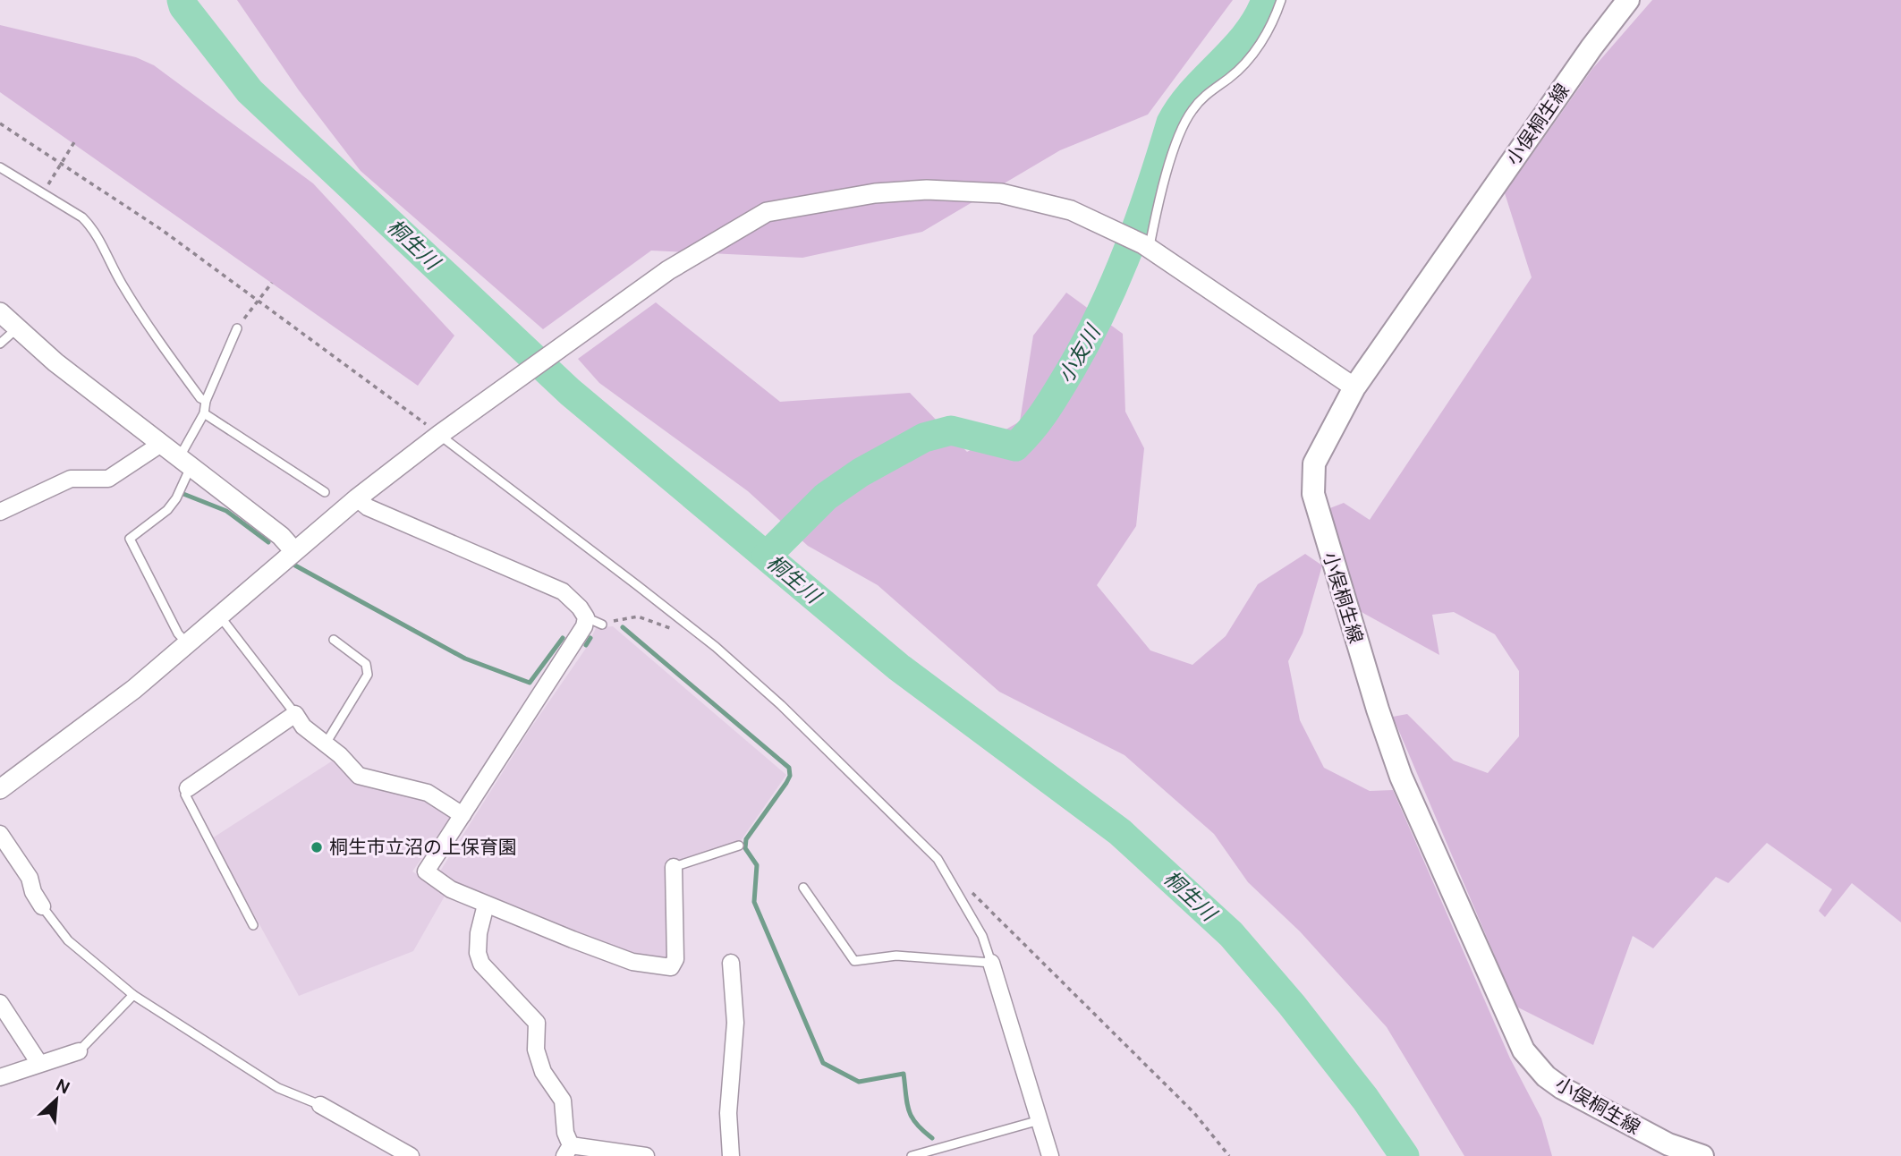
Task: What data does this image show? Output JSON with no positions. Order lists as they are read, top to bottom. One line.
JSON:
{"streets":{"main road":["小俣桐生線"]},"water":["桐生川","小友川"],"places":["桐生市立沼の上保育園"],"north":"top right"}
